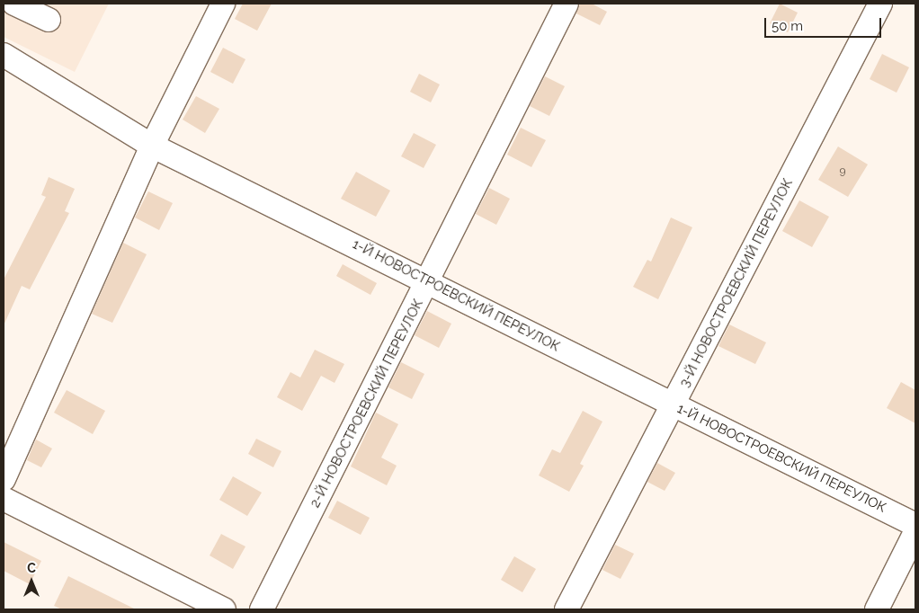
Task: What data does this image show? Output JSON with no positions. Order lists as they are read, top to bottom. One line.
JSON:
{"streets":{"street":["3-Й НОВОСТРОЕВСКИЙ ПЕРЕУЛОК","1-Й НОВОСТРОЕВСКИЙ ПЕРЕУЛОК","2-Й НОВОСТРОЕВСКИЙ ПЕРЕУЛОК"]},"crossings":[["3-Й НОВОСТРОЕВСКИЙ ПЕРЕУЛОК","1-Й НОВОСТРОЕВСКИЙ ПЕРЕУЛОК"],["1-Й НОВОСТРОЕВСКИЙ ПЕРЕУЛОК","2-Й НОВОСТРОЕВСКИЙ ПЕРЕУЛОК"]],"house_numbers":["9"],"scale_bar":"50 m","north":"top"}
